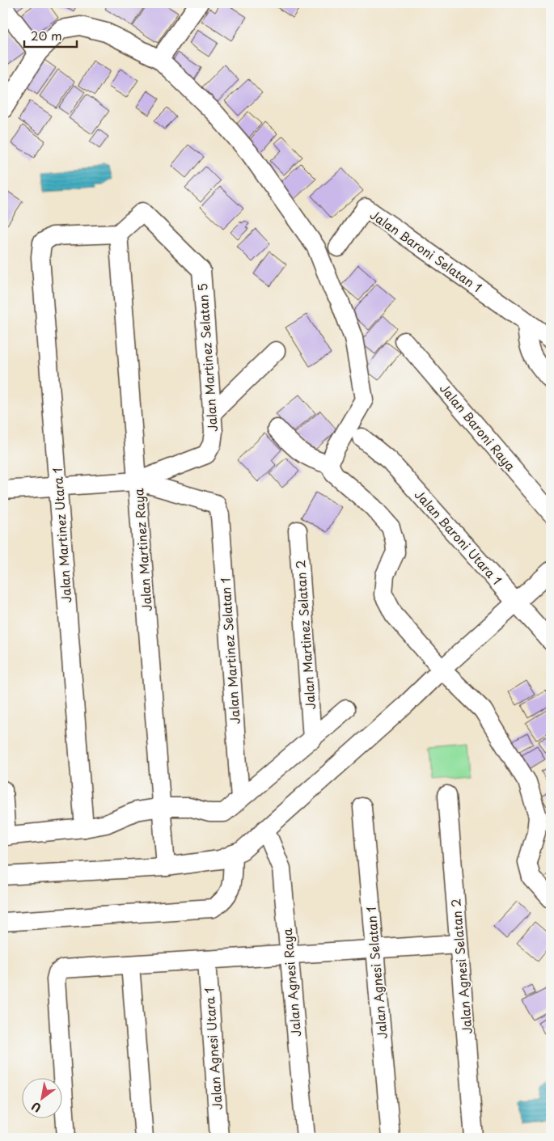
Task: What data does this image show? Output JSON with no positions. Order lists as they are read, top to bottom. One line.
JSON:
{"streets":{"street":["Jalan Baroni Selatan 1","Jalan Martinez Selatan 5","Jalan Baroni Raya","Jalan Martinez Utara 1","Jalan Baroni Utara 1","Jalan Martinez Raya","Jalan Martinez Selatan 2","Jalan Martinez Selatan 1","Jalan Agnesi Selatan 2","Jalan Agnesi Selatan 1","Jalan Agnesi Raya","Jalan Agnesi Utara 1"]},"crossings":[["Jalan Martinez Selatan 5","Jalan Martinez Utara 1"],["Jalan Martinez Selatan 5","Jalan Martinez Raya"],["Jalan Martinez Selatan 5","Jalan Martinez Selatan 1"],["Jalan Martinez Utara 1","Jalan Martinez Raya"],["Jalan Martinez Raya","Jalan Martinez Selatan 1"]],"scale_bar":"20 m","north":"bottom left"}
